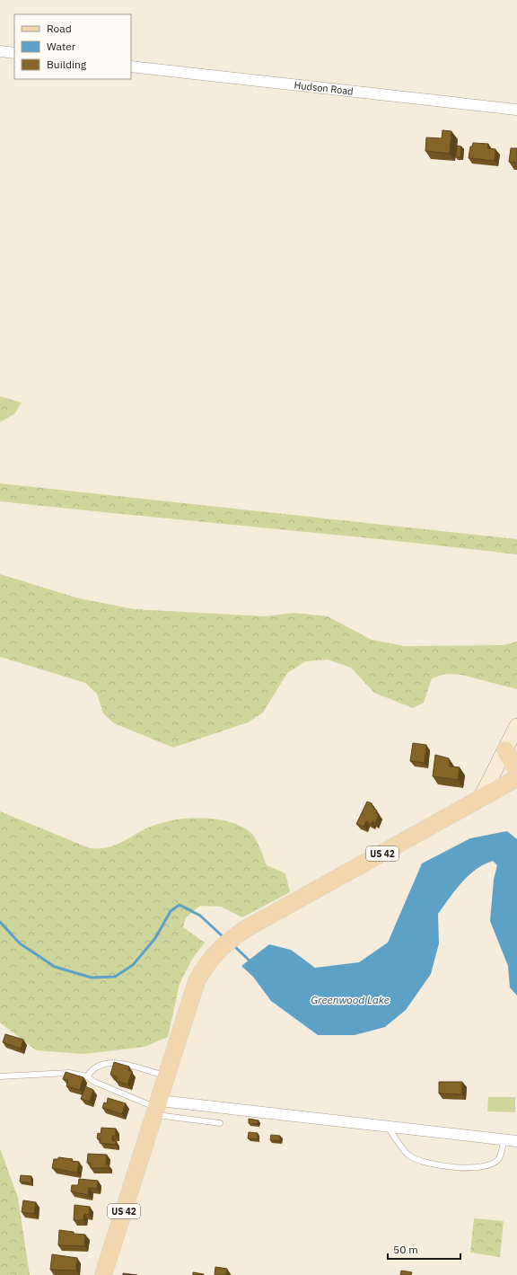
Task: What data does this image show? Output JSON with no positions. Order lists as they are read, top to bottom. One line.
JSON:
{"streets":{"main road":["US 42"],"street":["Hudson Road"]},"water":["Greenwood Lake"],"legend":["Road","Water","Building"],"scale_bar":"50 m"}
